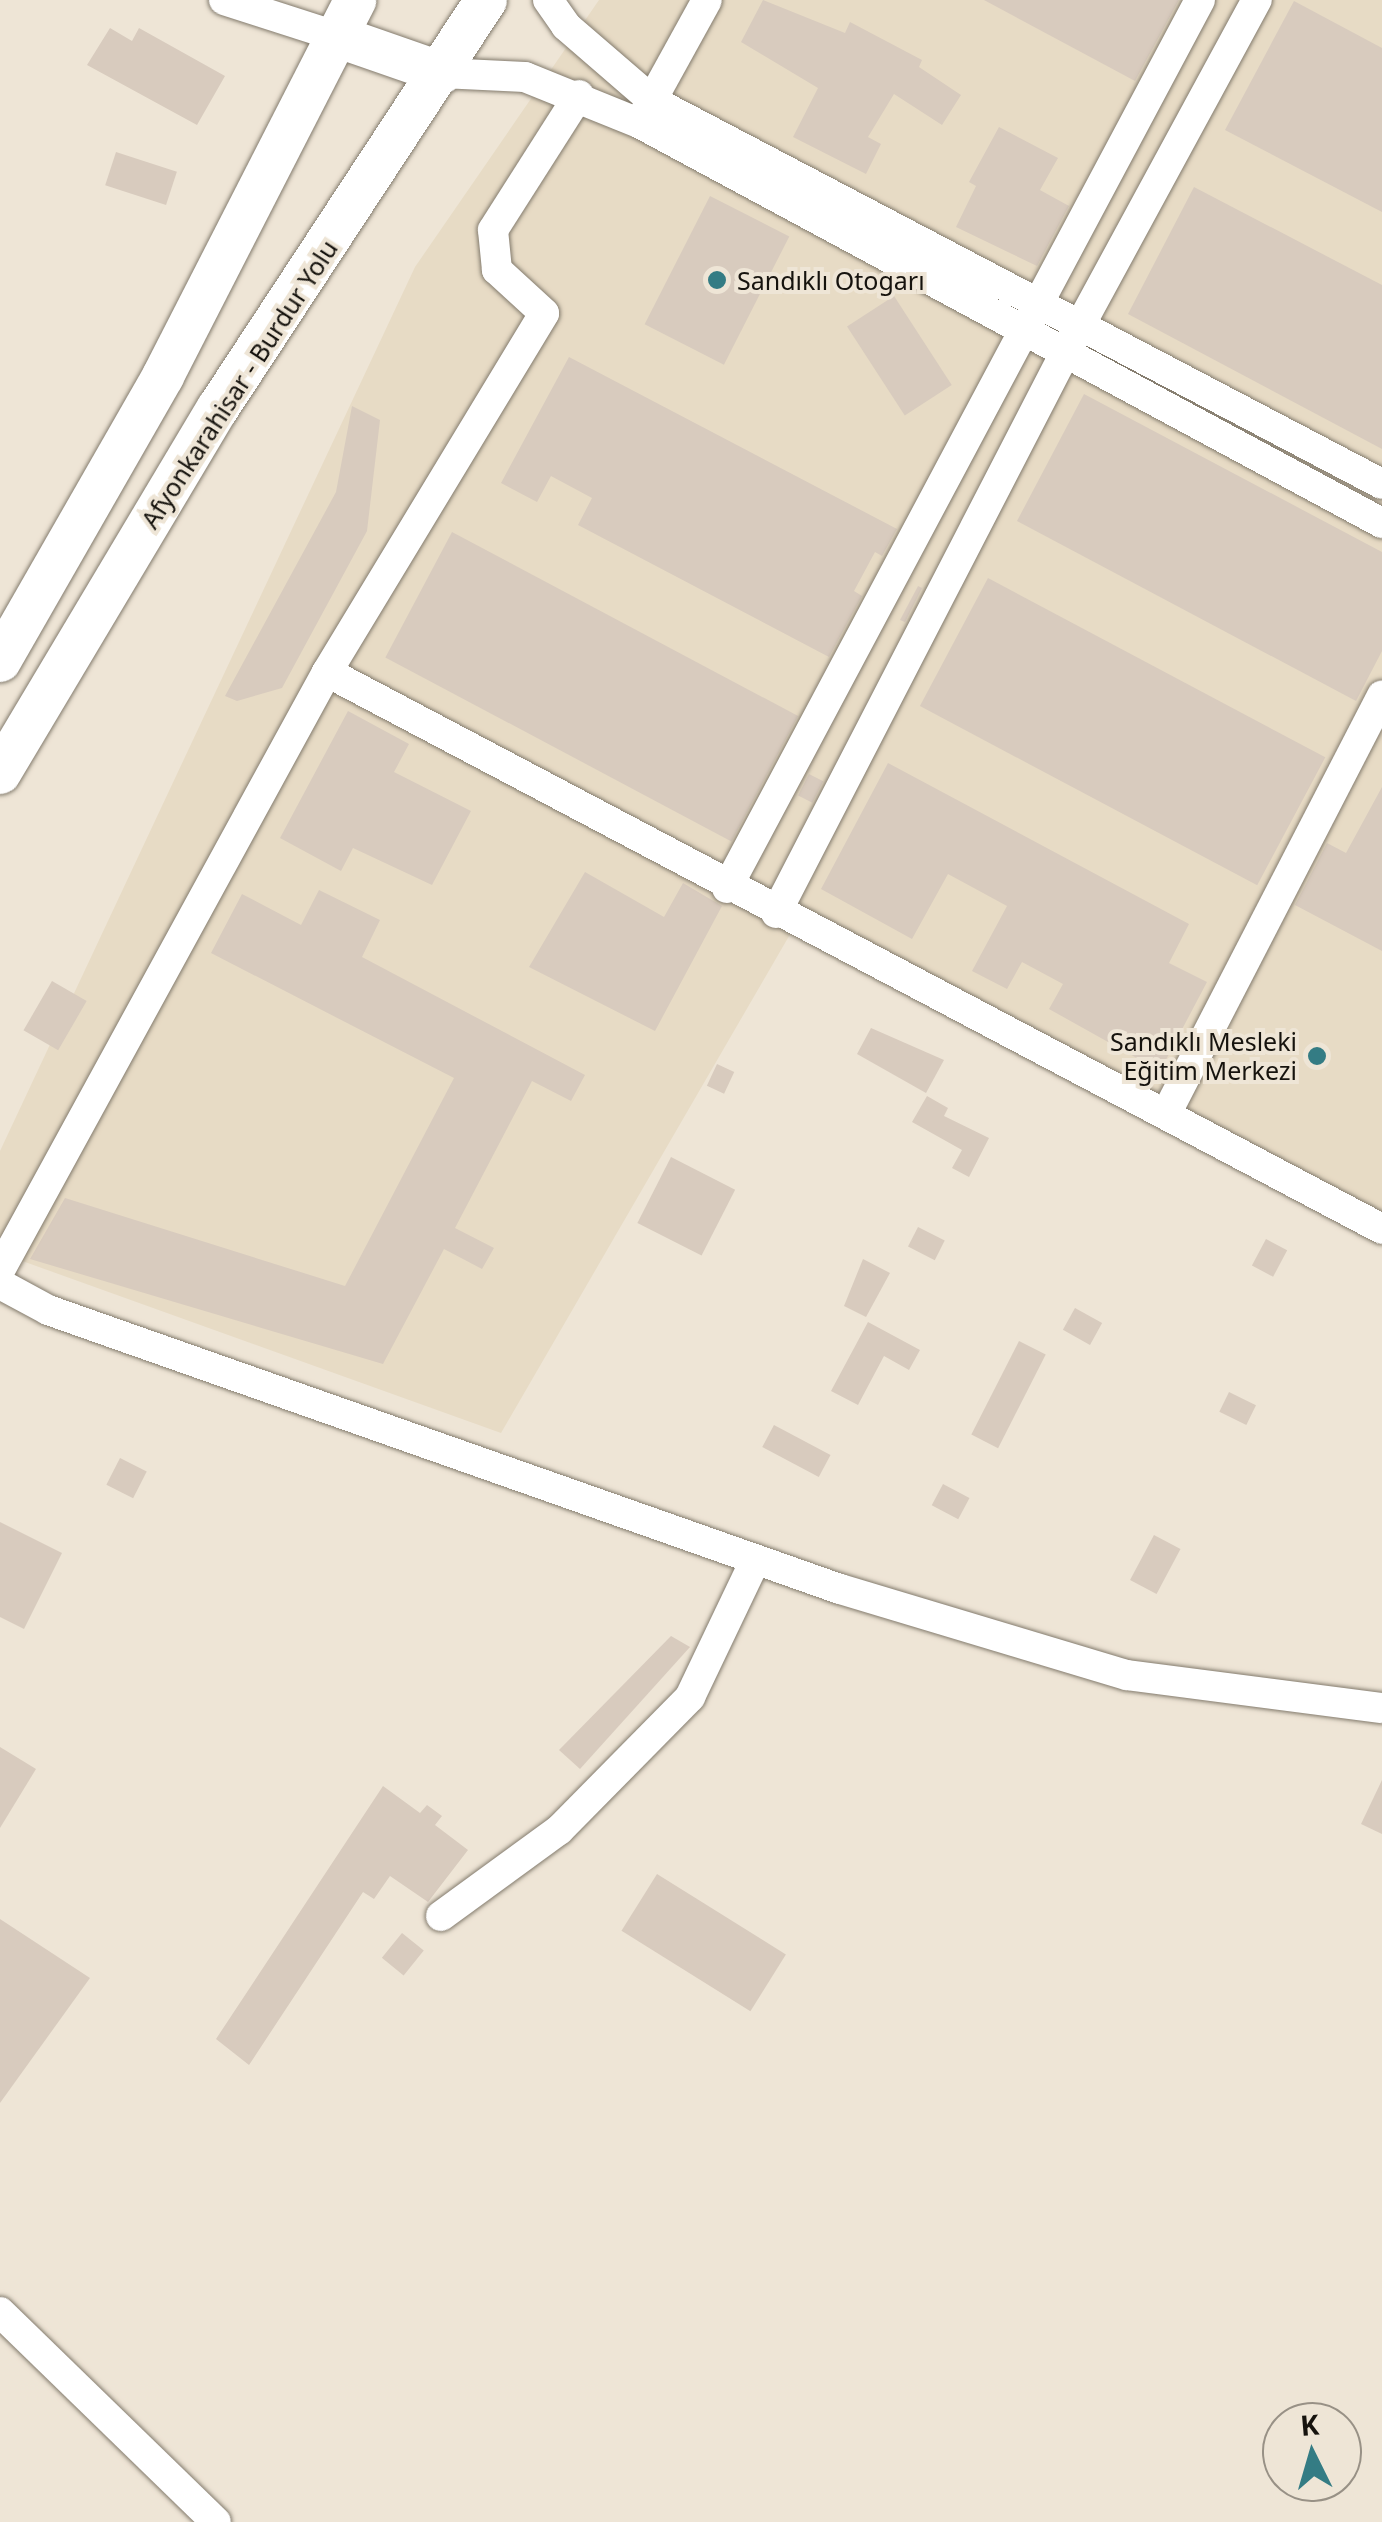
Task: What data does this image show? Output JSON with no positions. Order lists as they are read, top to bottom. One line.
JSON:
{"streets":{"highway":["Afyonkarahisar - Burdur Yolu"]},"places":["Sandıklı Otogarı","Sandıklı Mesleki Eğitim Merkezi"],"north":"top"}
